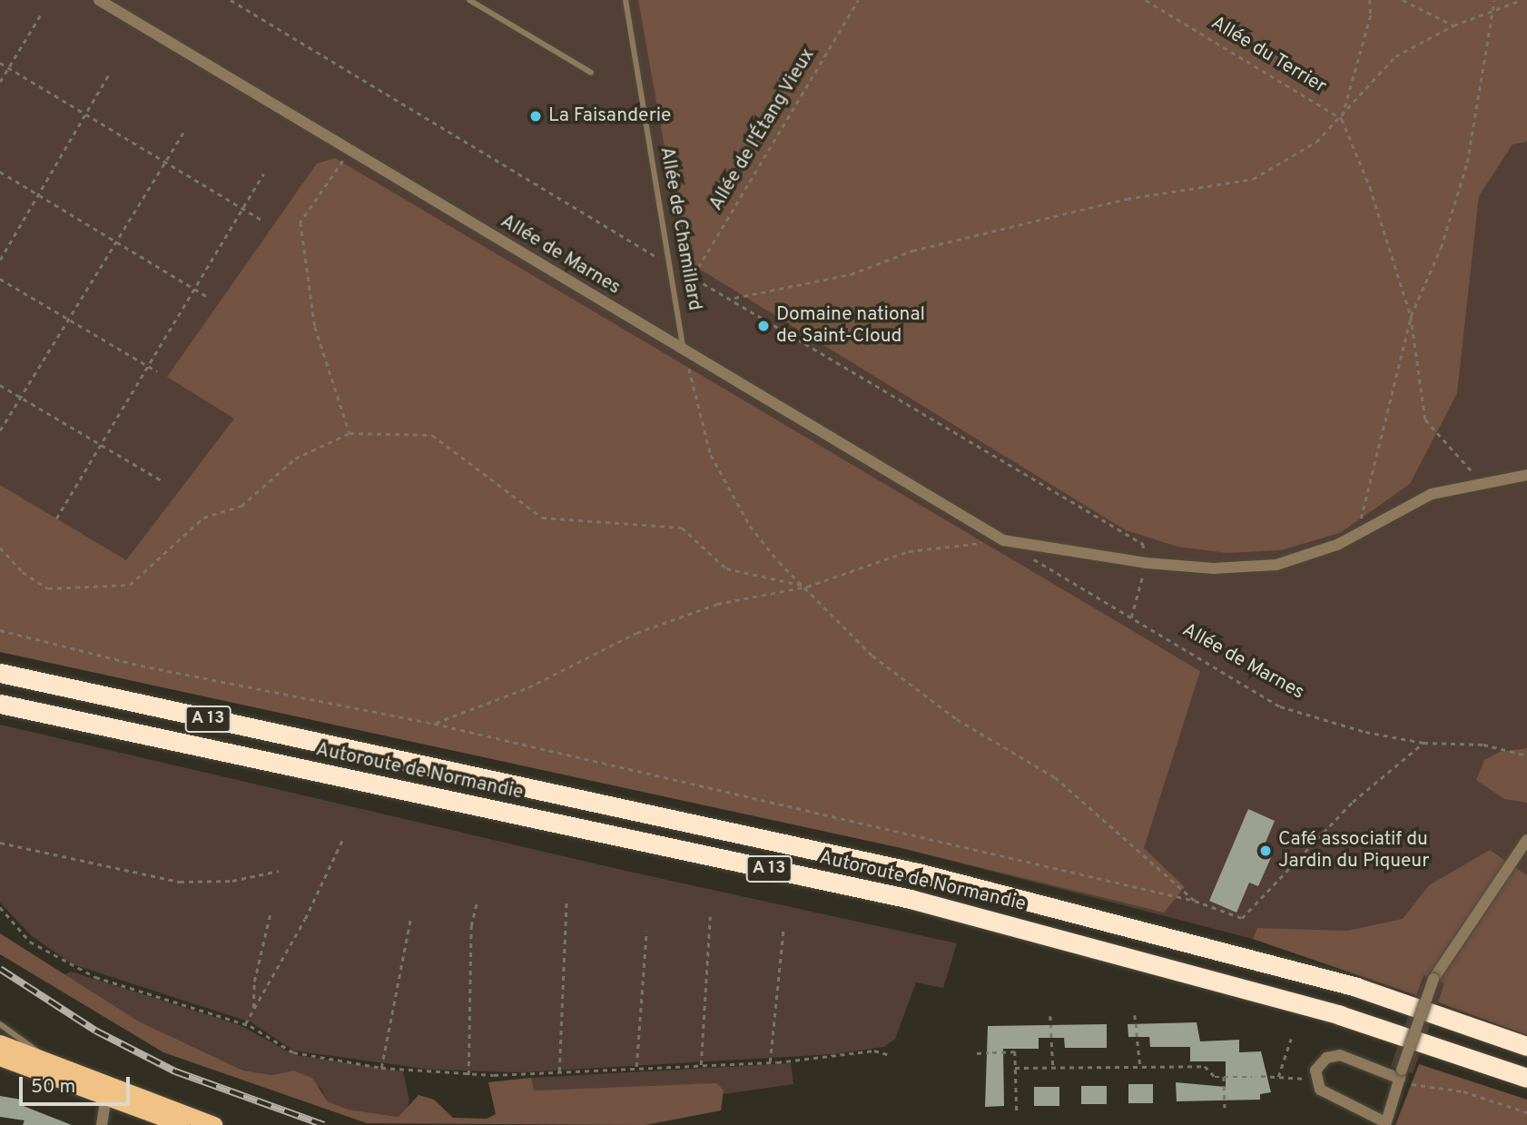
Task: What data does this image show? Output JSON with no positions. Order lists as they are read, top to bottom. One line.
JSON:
{"streets":{"highway":["A 13","Autoroute de Normandie"],"street":["Allée de Marnes"],"lane":["Allée de Chamillard"],"path":["Allée du Terrier","Allée de l'Étang Vieux"]},"crossings":[["Allée de Chamillard","Allée de Marnes"]],"places":["La Faisanderie","Domaine national de Saint-Cloud","Café associatif du Jardin du Piqueur"],"scale_bar":"50 m"}
